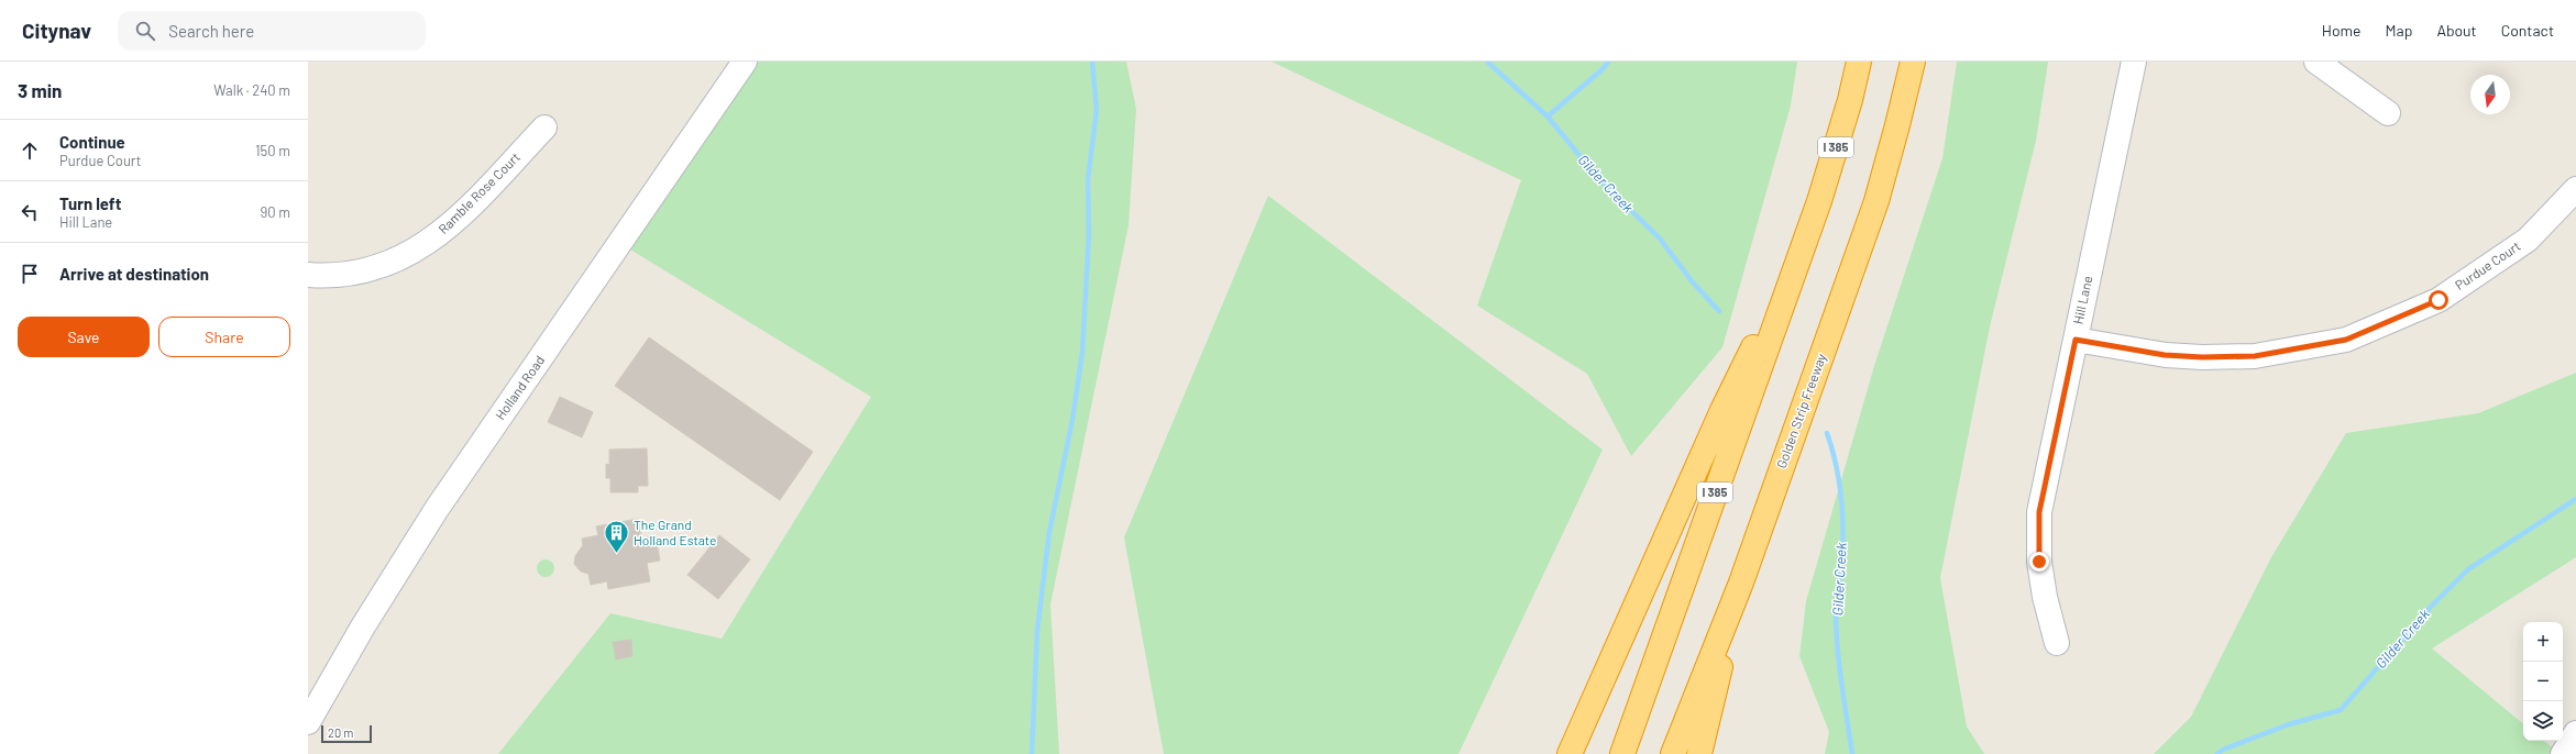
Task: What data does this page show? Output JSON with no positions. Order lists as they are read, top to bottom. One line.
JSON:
{"streets":{"highway":["I 385","Golden Strip Freeway"],"street":["Ramble Rose Court","Purdue Court","Hill Lane","Holland Road"]},"crossings":[["Purdue Court","Hill Lane"]],"water":["Gilder Creek"],"places":{"building":["The Grand Holland Estate"]},"scale_bar":"20 m","north":"bottom","page":{"header":"Citynav","search":"Search here","nav":["Home","Map","About","Contact"],"heading":["3 min","Walk · 240 m"],"list":[["Continue","Purdue Court","150 m"],["Turn left","Hill Lane","90 m"],"Arrive at destination"],"buttons":["Save","Share"],"map_buttons":["+","−"],"scale":"20 m"}}
